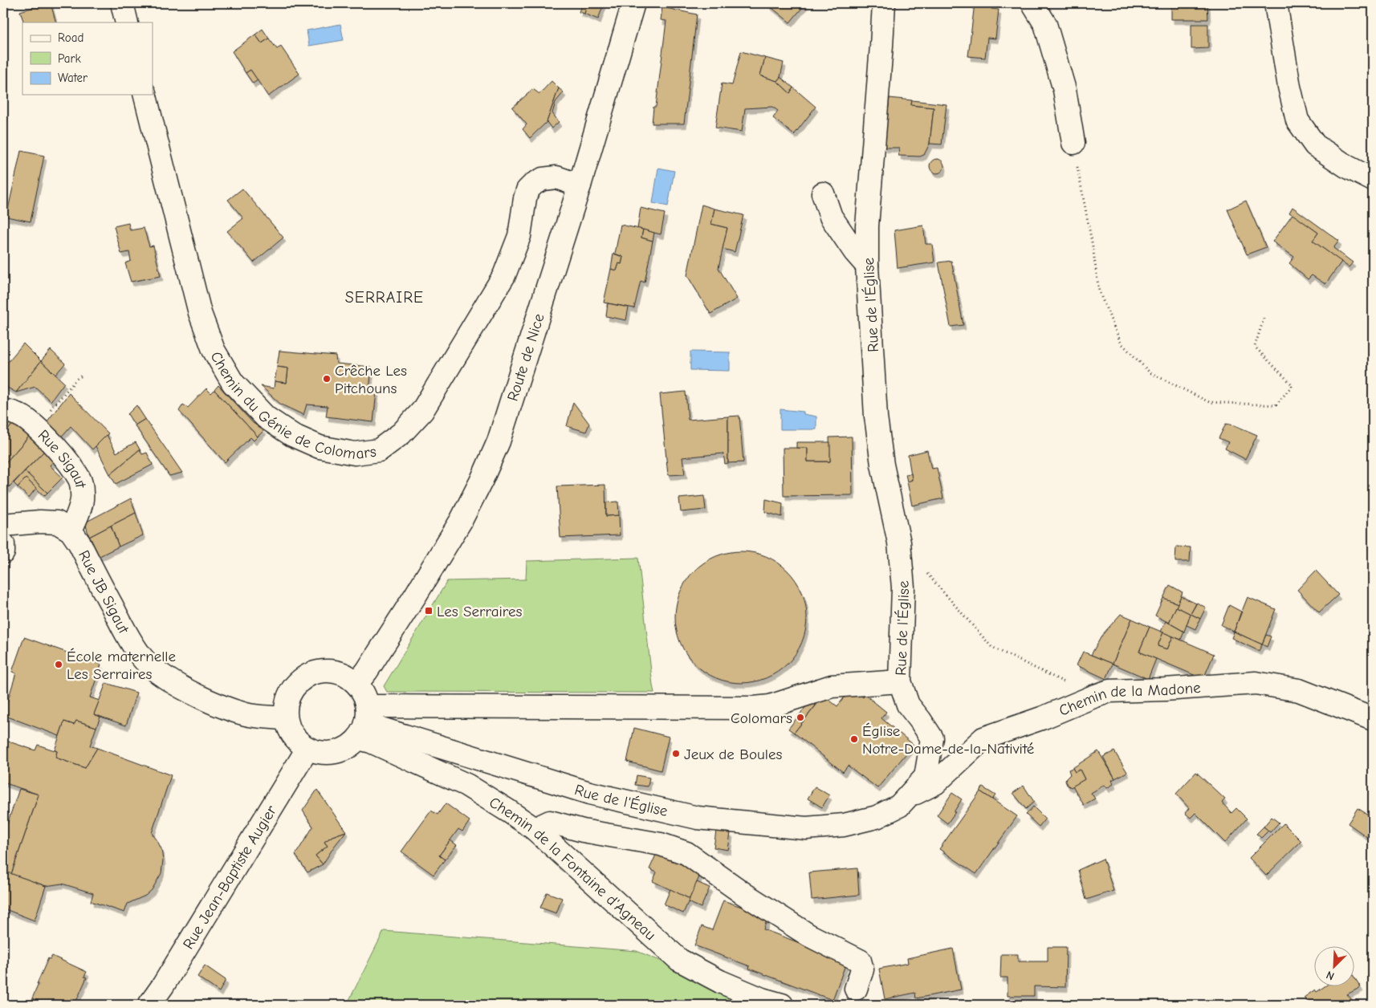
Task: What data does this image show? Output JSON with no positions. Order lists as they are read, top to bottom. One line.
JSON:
{"streets":{"street":["Rue de l'Église","Route de Nice","Chemin du Génie de Colomars","Rue Sigaut","Rue JB Sigaut","Chemin de la Madone","Chemin de la Fontaine d'Agneau","Rue Jean-Baptiste Augier"]},"crossings":[["Rue de l'Église","Route de Nice"],["Rue de l'Église","Rue JB Sigaut"],["Rue de l'Église","Chemin de la Madone"],["Rue de l'Église","Chemin de la Fontaine d'Agneau"],["Rue de l'Église","Rue Jean-Baptiste Augier"],["Route de Nice","Chemin du Génie de Colomars"],["Route de Nice","Rue JB Sigaut"],["Route de Nice","Chemin de la Fontaine d'Agneau"],["Route de Nice","Rue Jean-Baptiste Augier"],["Rue Sigaut","Rue JB Sigaut"],["Rue JB Sigaut","Chemin de la Fontaine d'Agneau"],["Rue JB Sigaut","Rue Jean-Baptiste Augier"],["Chemin de la Fontaine d'Agneau","Rue Jean-Baptiste Augier"]],"districts":["SERRAIRE"],"places":{"other":["Crêche Les Pitchouns","École maternelle Les Serraires","Colomars","Église Notre-Dame-de-la-Nativité","Jeux de Boules"],"transit":["Les Serraires"]},"legend":["Road","Park","Water"],"north":"bottom left"}
